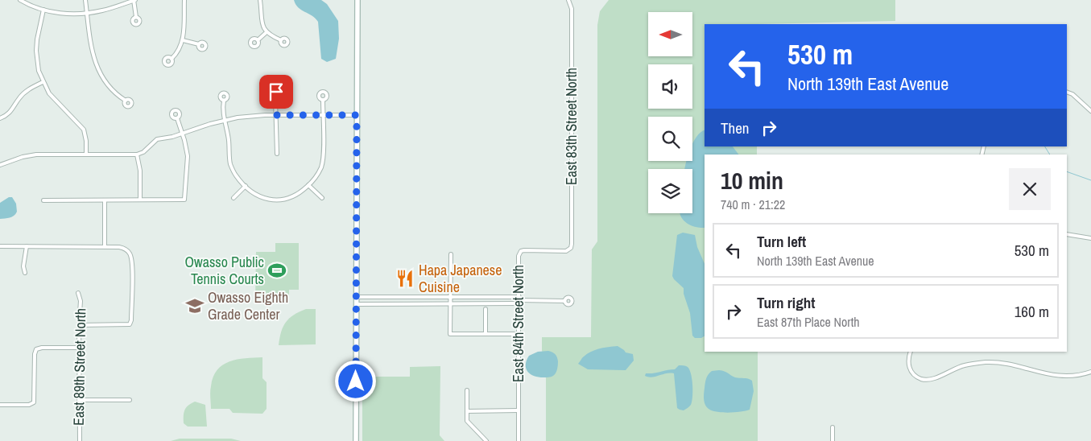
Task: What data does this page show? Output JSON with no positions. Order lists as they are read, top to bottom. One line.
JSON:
{"streets":{"street":["East 83th Street North","East 84th Street North","East 89th Street North"]},"crossings":[["East 83th Street North","East 84th Street North"]],"places":{"sports":["Owasso Public Tennis Courts"],"restaurant":["Hapa Japanese Cuisine"],"school or university":["Owasso Eighth Grade Center"]},"north":"left","page":{"turn":["530 m","North 139th East Avenue"],"then":"Then","heading":["10 min","740 m · 21:22"],"list":[{"name":"Turn left","note":"North 139th East Avenue","value":"530 m"},{"name":"Turn right","note":"East 87th Place North","value":"160 m"}]}}
